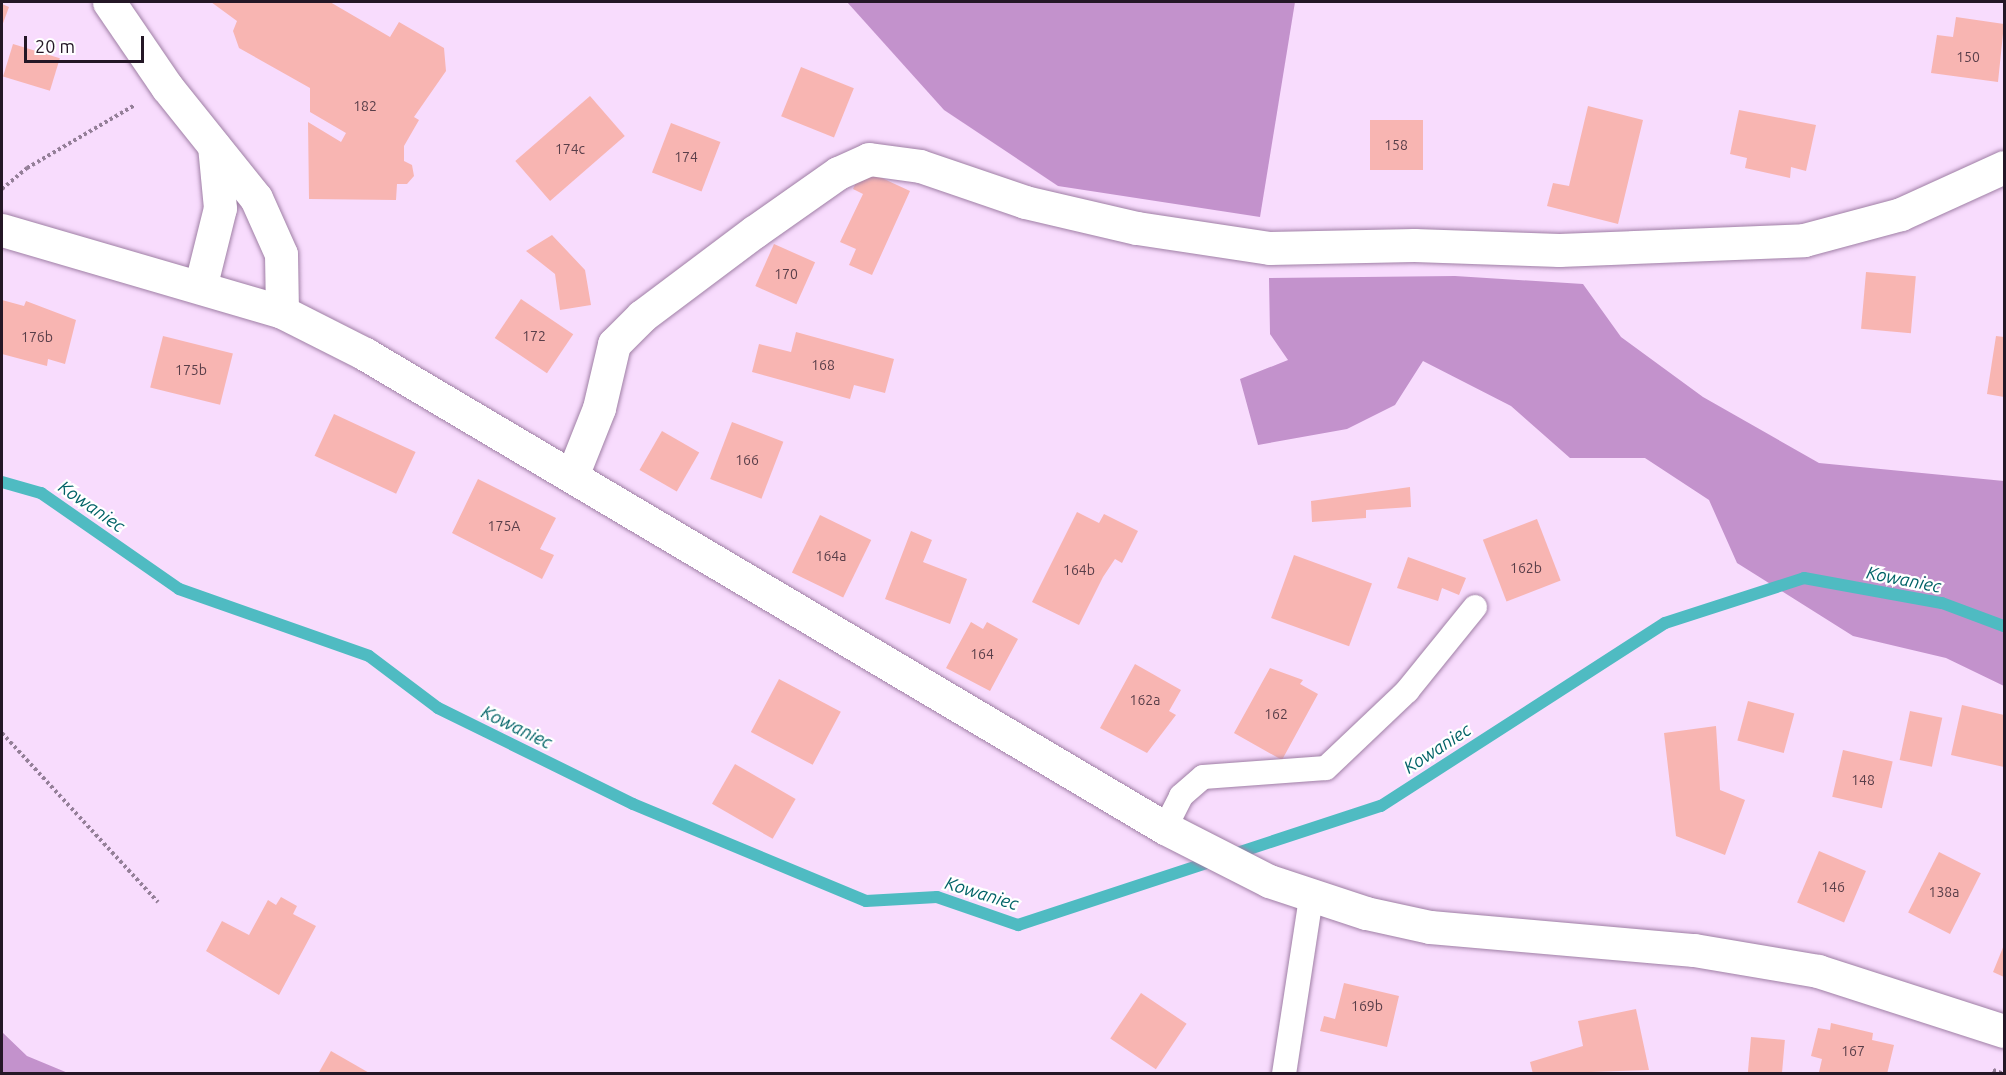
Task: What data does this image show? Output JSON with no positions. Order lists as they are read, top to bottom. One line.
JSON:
{"water":["Kowaniec"],"house_numbers":["150","182","158","174c","174","170","172","176b","168","175b","166","175A","164a","162b","164b","164","162a","162","148","146","138a","169b","167"],"scale_bar":"20 m"}
